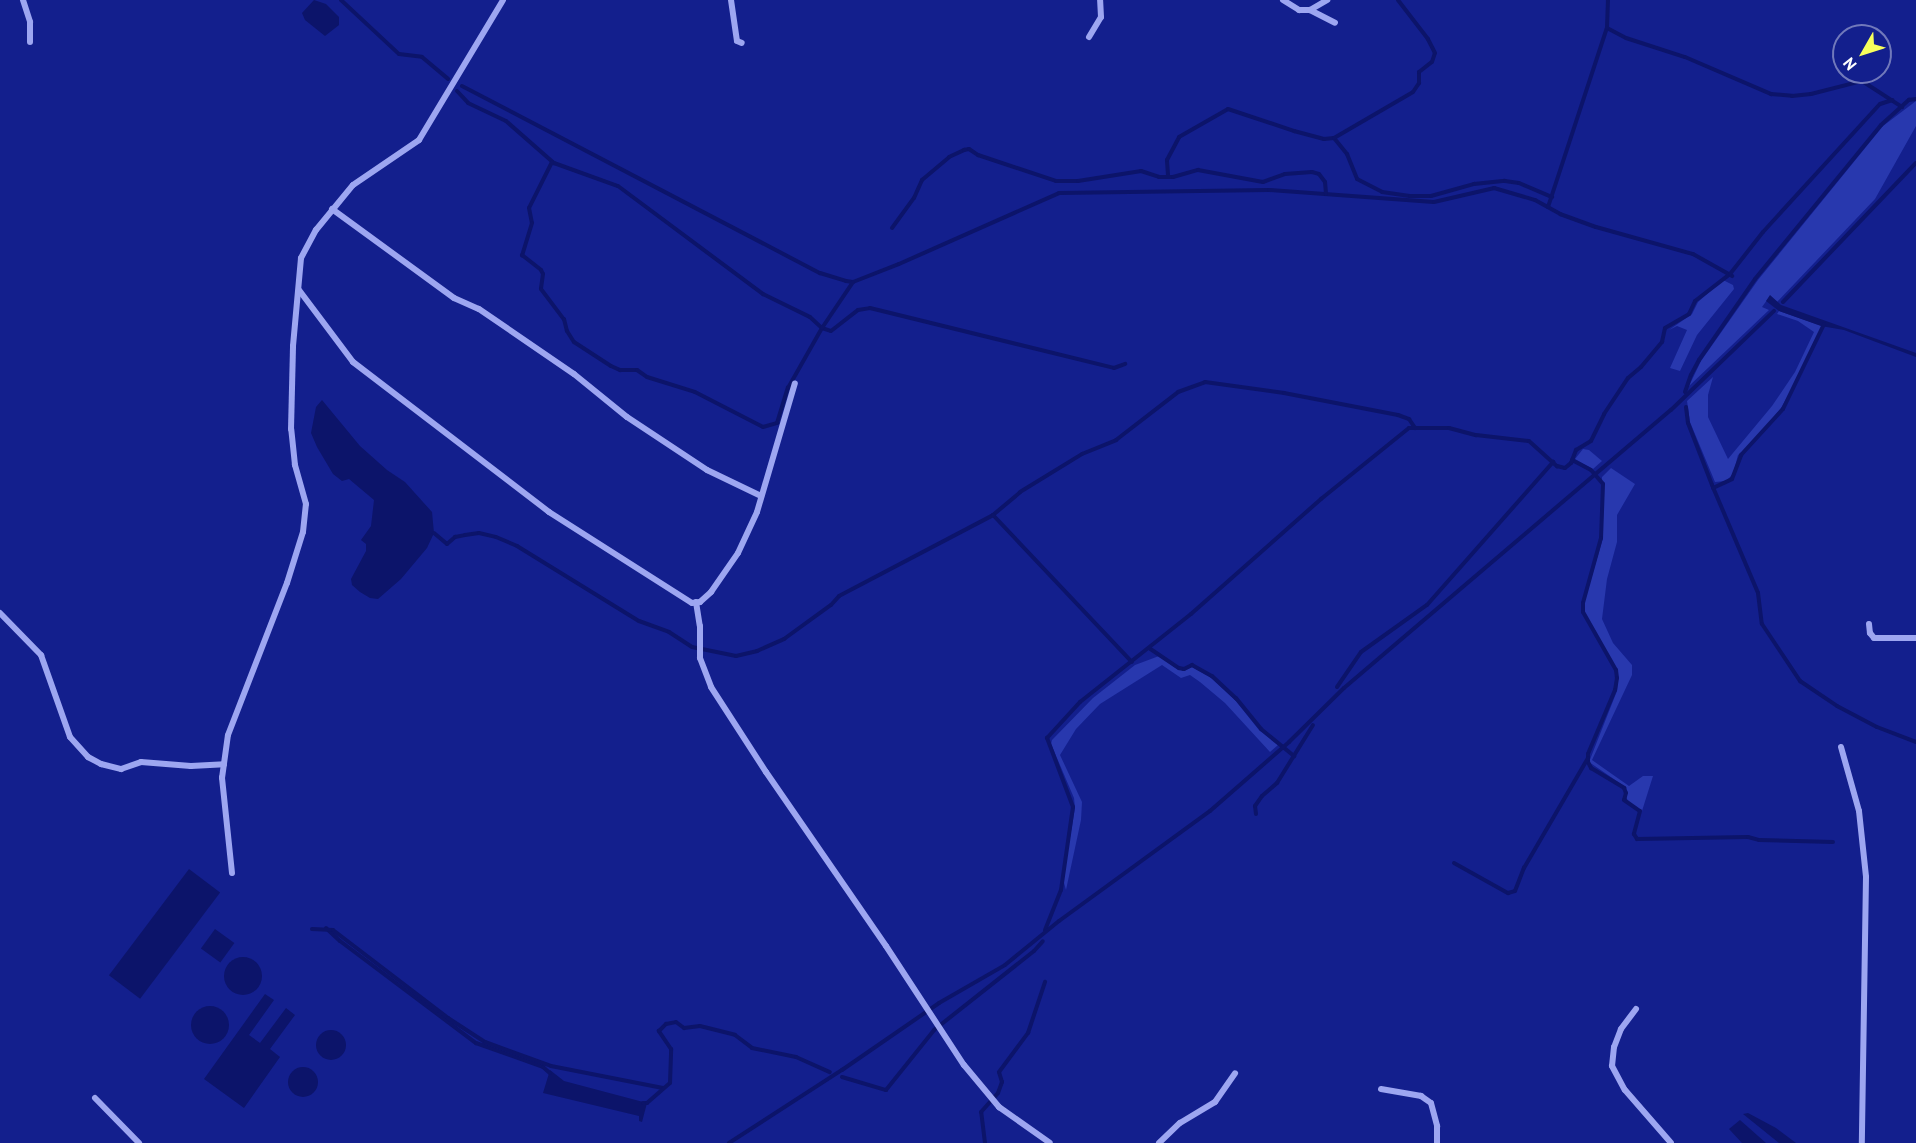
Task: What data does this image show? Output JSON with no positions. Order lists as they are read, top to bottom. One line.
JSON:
{"north":"bottom left"}
